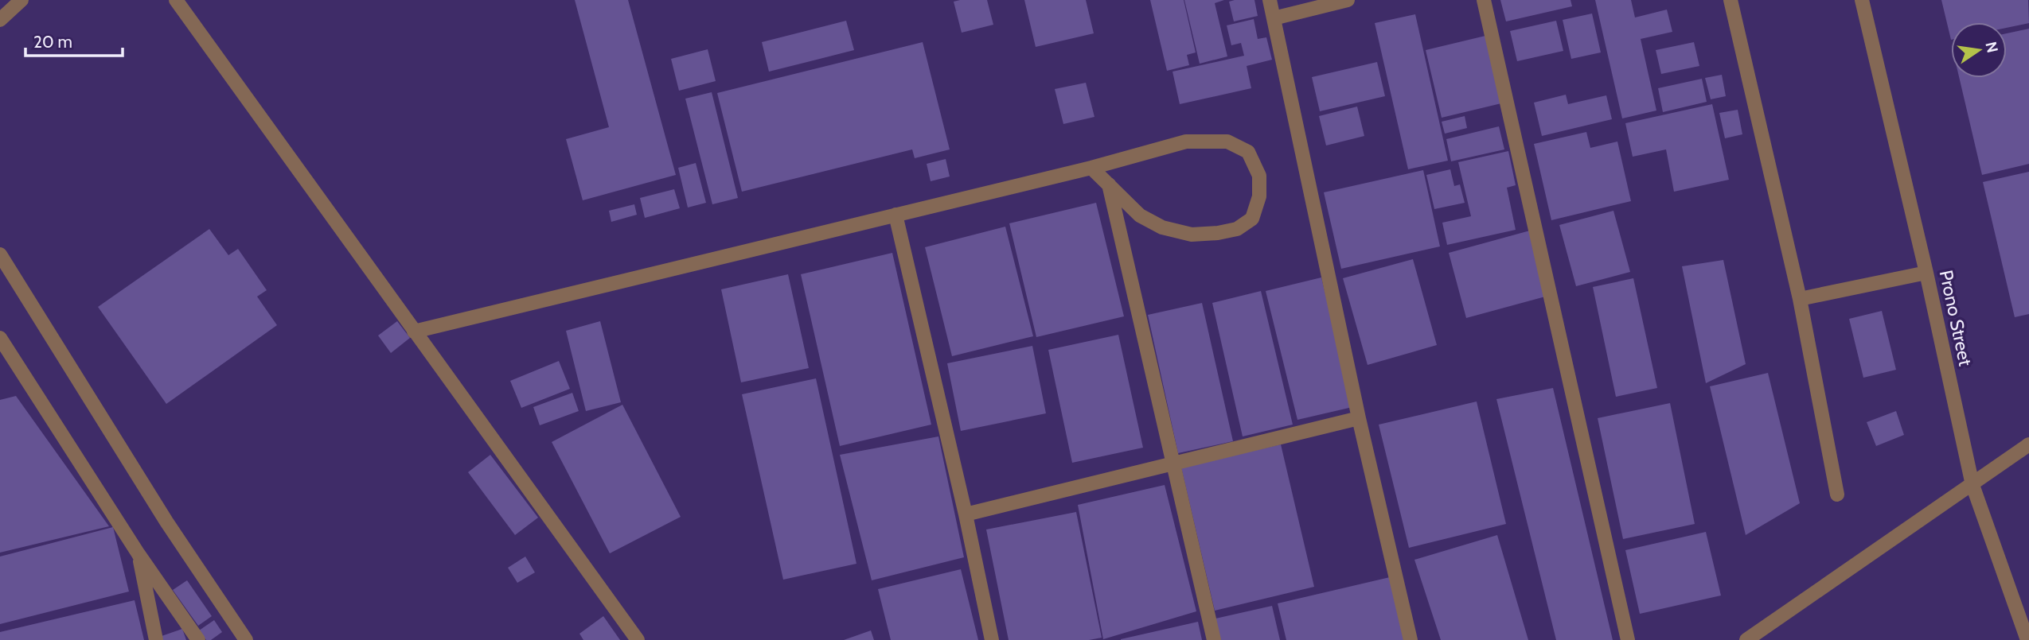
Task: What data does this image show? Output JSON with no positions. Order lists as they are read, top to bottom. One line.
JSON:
{"streets":{"street":["Prono Street"]},"scale_bar":"20 m","north":"right"}
